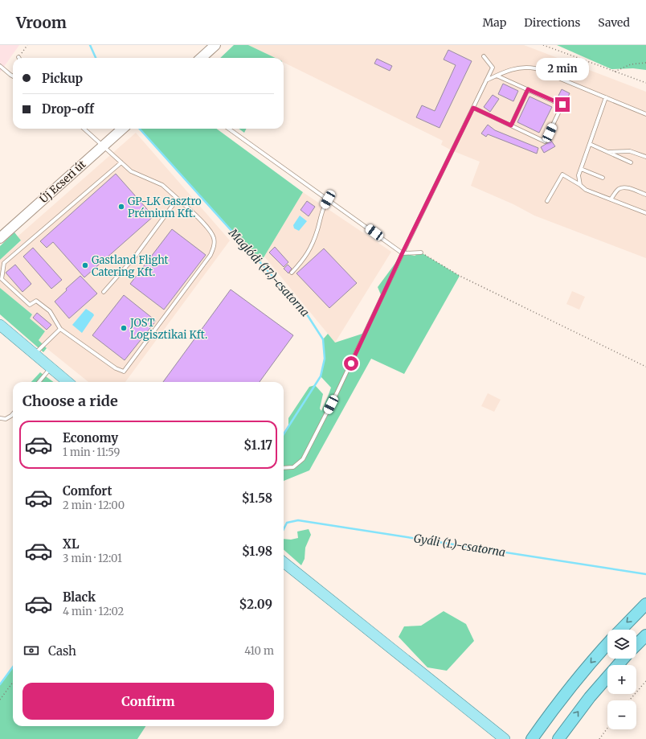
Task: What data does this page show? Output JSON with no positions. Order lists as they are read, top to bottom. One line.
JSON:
{"streets":{"main road":["Új Ecseri út"]},"water":["Maglódi (17.)-csatorna","Gyáli (1.)-csatorna"],"places":["GP-LK Gasztro Prémium Kft.","Gastland Flight Catering Kft.","JOST Logisztikai Kft."],"page":{"header":"Vroom","nav":["Map","Directions","Saved"],"bubble":"2 min","banner":["Pickup","Drop-off"],"heading":"Choose a ride","list":[{"name":"Economy","note":"1 min · 11:59","value":"$1.17"},{"name":"Comfort","note":"2 min · 12:00","value":"$1.58"},{"name":"XL","note":"3 min · 12:01","value":"$1.98"},{"name":"Black","note":"4 min · 12:02","value":"$2.09"}],"map_buttons":["+","−"],"pay":["Cash","410 m"],"buttons":"Confirm"}}
